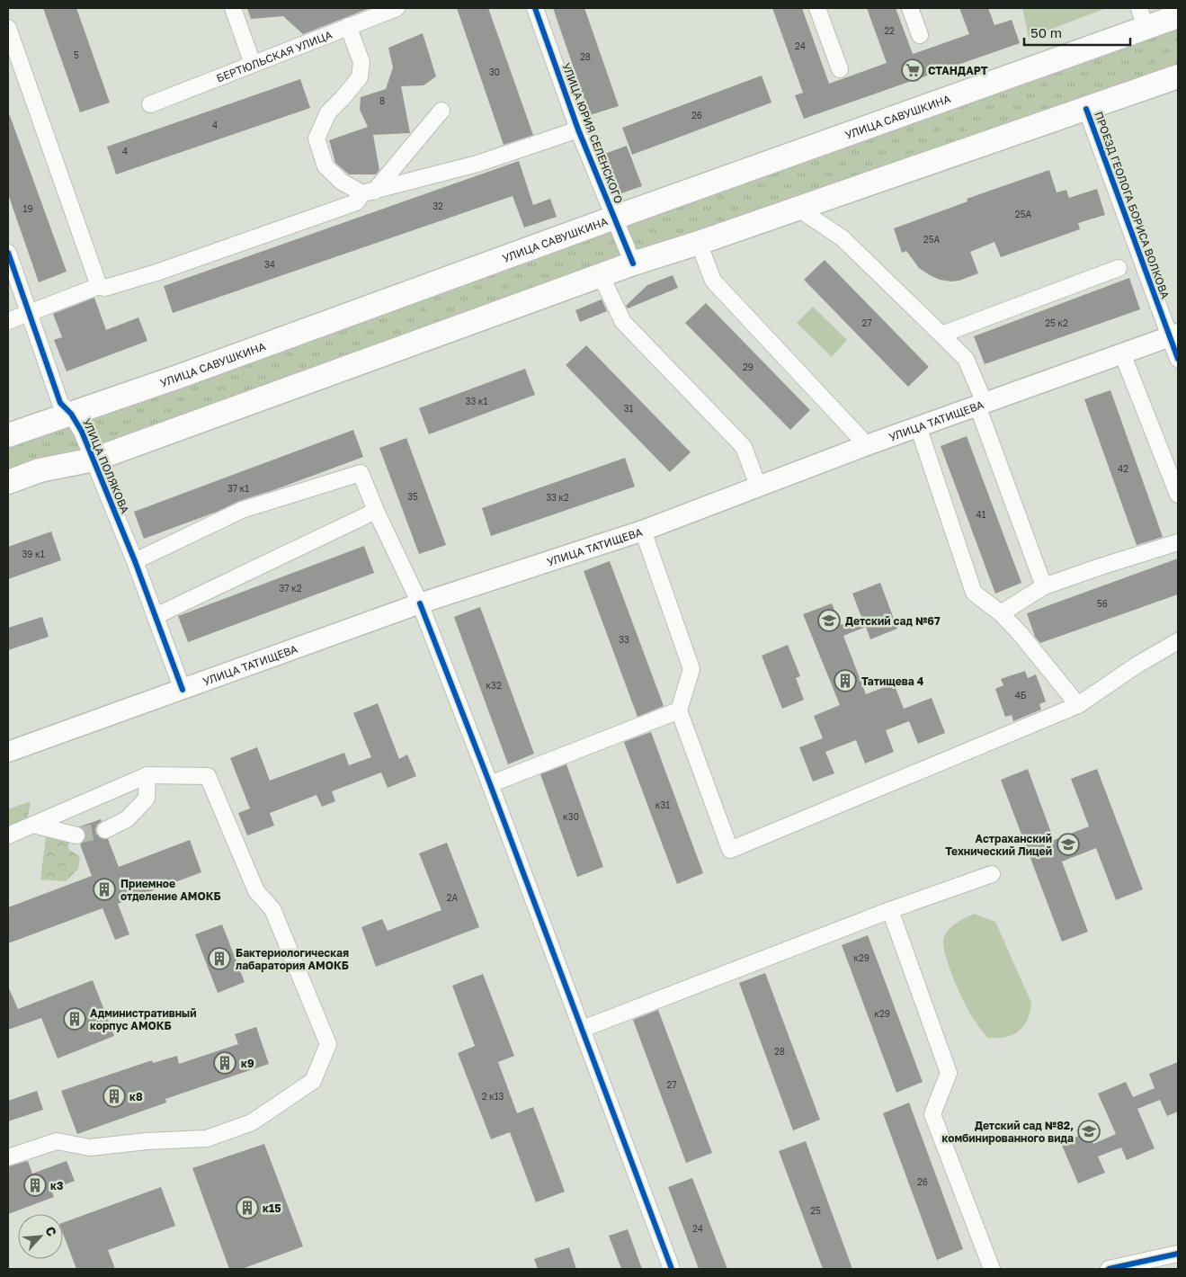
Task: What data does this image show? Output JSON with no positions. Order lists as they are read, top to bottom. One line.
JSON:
{"streets":{"highway":["УЛИЦА САВУШКИНА"],"main road":["УЛИЦА ТАТИЩЕВА"],"street":["БЕРТЮЛЬСКАЯ УЛИЦА","УЛИЦА ЮРИЯ СЕЛЕНСКОГО","ПРОЕЗД ГЕОЛОГА БОРИСА ВОЛКОВА","УЛИЦА ПОЛЯКОВА"]},"crossings":[["УЛИЦА САВУШКИНА","УЛИЦА ЮРИЯ СЕЛЕНСКОГО"],["УЛИЦА САВУШКИНА","УЛИЦА ПОЛЯКОВА"],["ПРОЕЗД ГЕОЛОГА БОРИСА ВОЛКОВА","УЛИЦА ТАТИЩЕВА"],["УЛИЦА ТАТИЩЕВА","УЛИЦА ПОЛЯКОВА"]],"places":{"supermarket":["СТАНДАРТ"],"school or university":["Детский сад №67","Астраханский Технический Лицей","Детский сад №82, комбинированного вида"],"building":["Татищева 4","Приемное отделение АМОКБ","Бактериологическая лабаратория АМОКБ","Административный корпус АМОКБ","к9","к8","к3","к15"]},"house_numbers":["22","24","5","28","30","8","26","4","4","32","19","25А","25А","34","27","25 к2","29","33 к1","31","42","37 к1","35","33 к2","41","39 к1","37 к2","56","33","к32","4Б","к31","к30","2А","к29","к29","28","27","2 к13","26","25","24"],"scale_bar":"50 m","north":"top right"}
